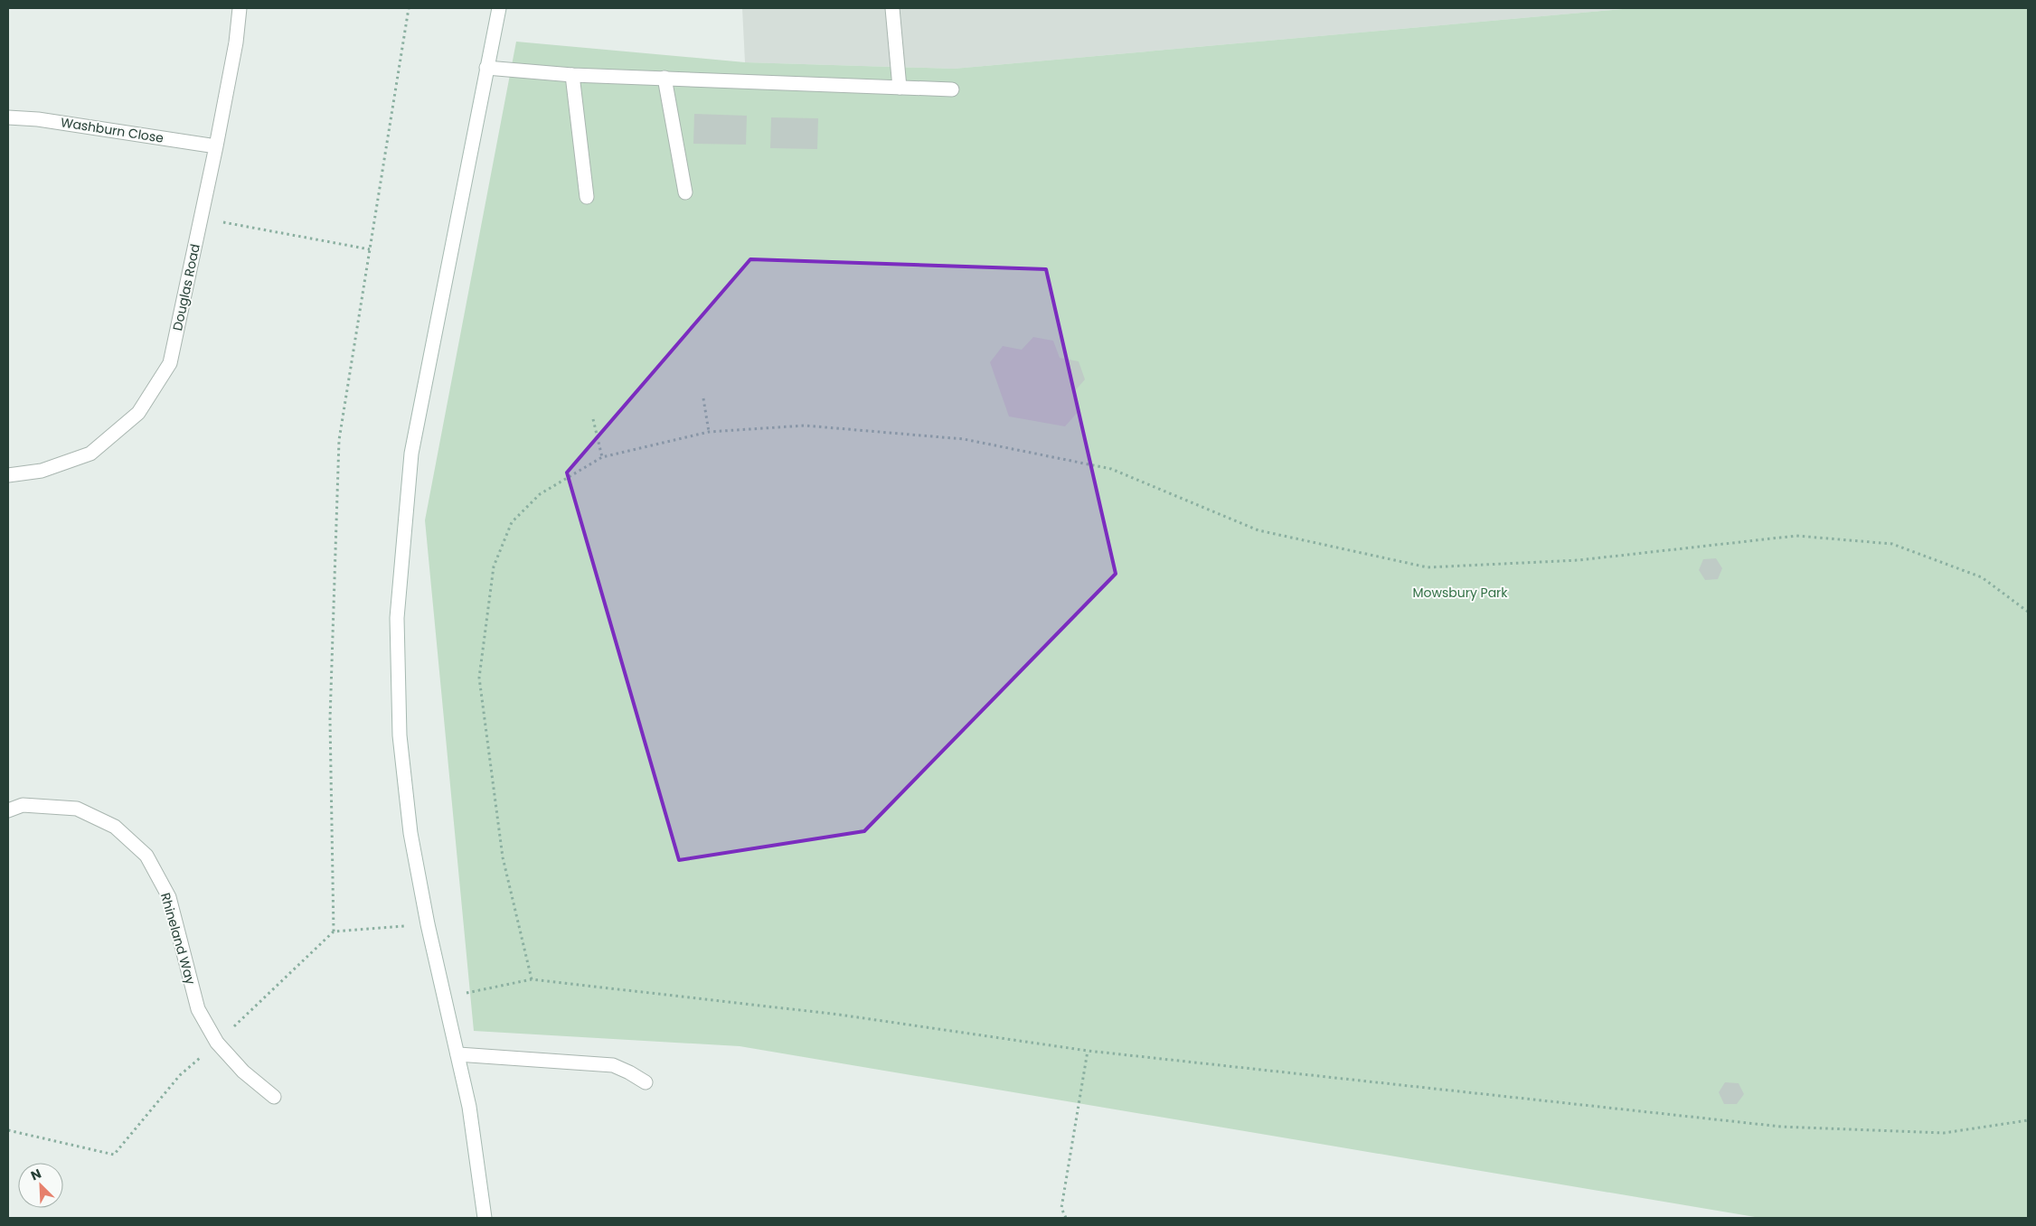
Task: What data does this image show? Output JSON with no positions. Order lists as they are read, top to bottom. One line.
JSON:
{"streets":{"street":["Washburn Close","Douglas Road","Rhineland Way"]},"crossings":[["Washburn Close","Douglas Road"]],"parks":["Mowsbury Park"],"north":"top left"}
